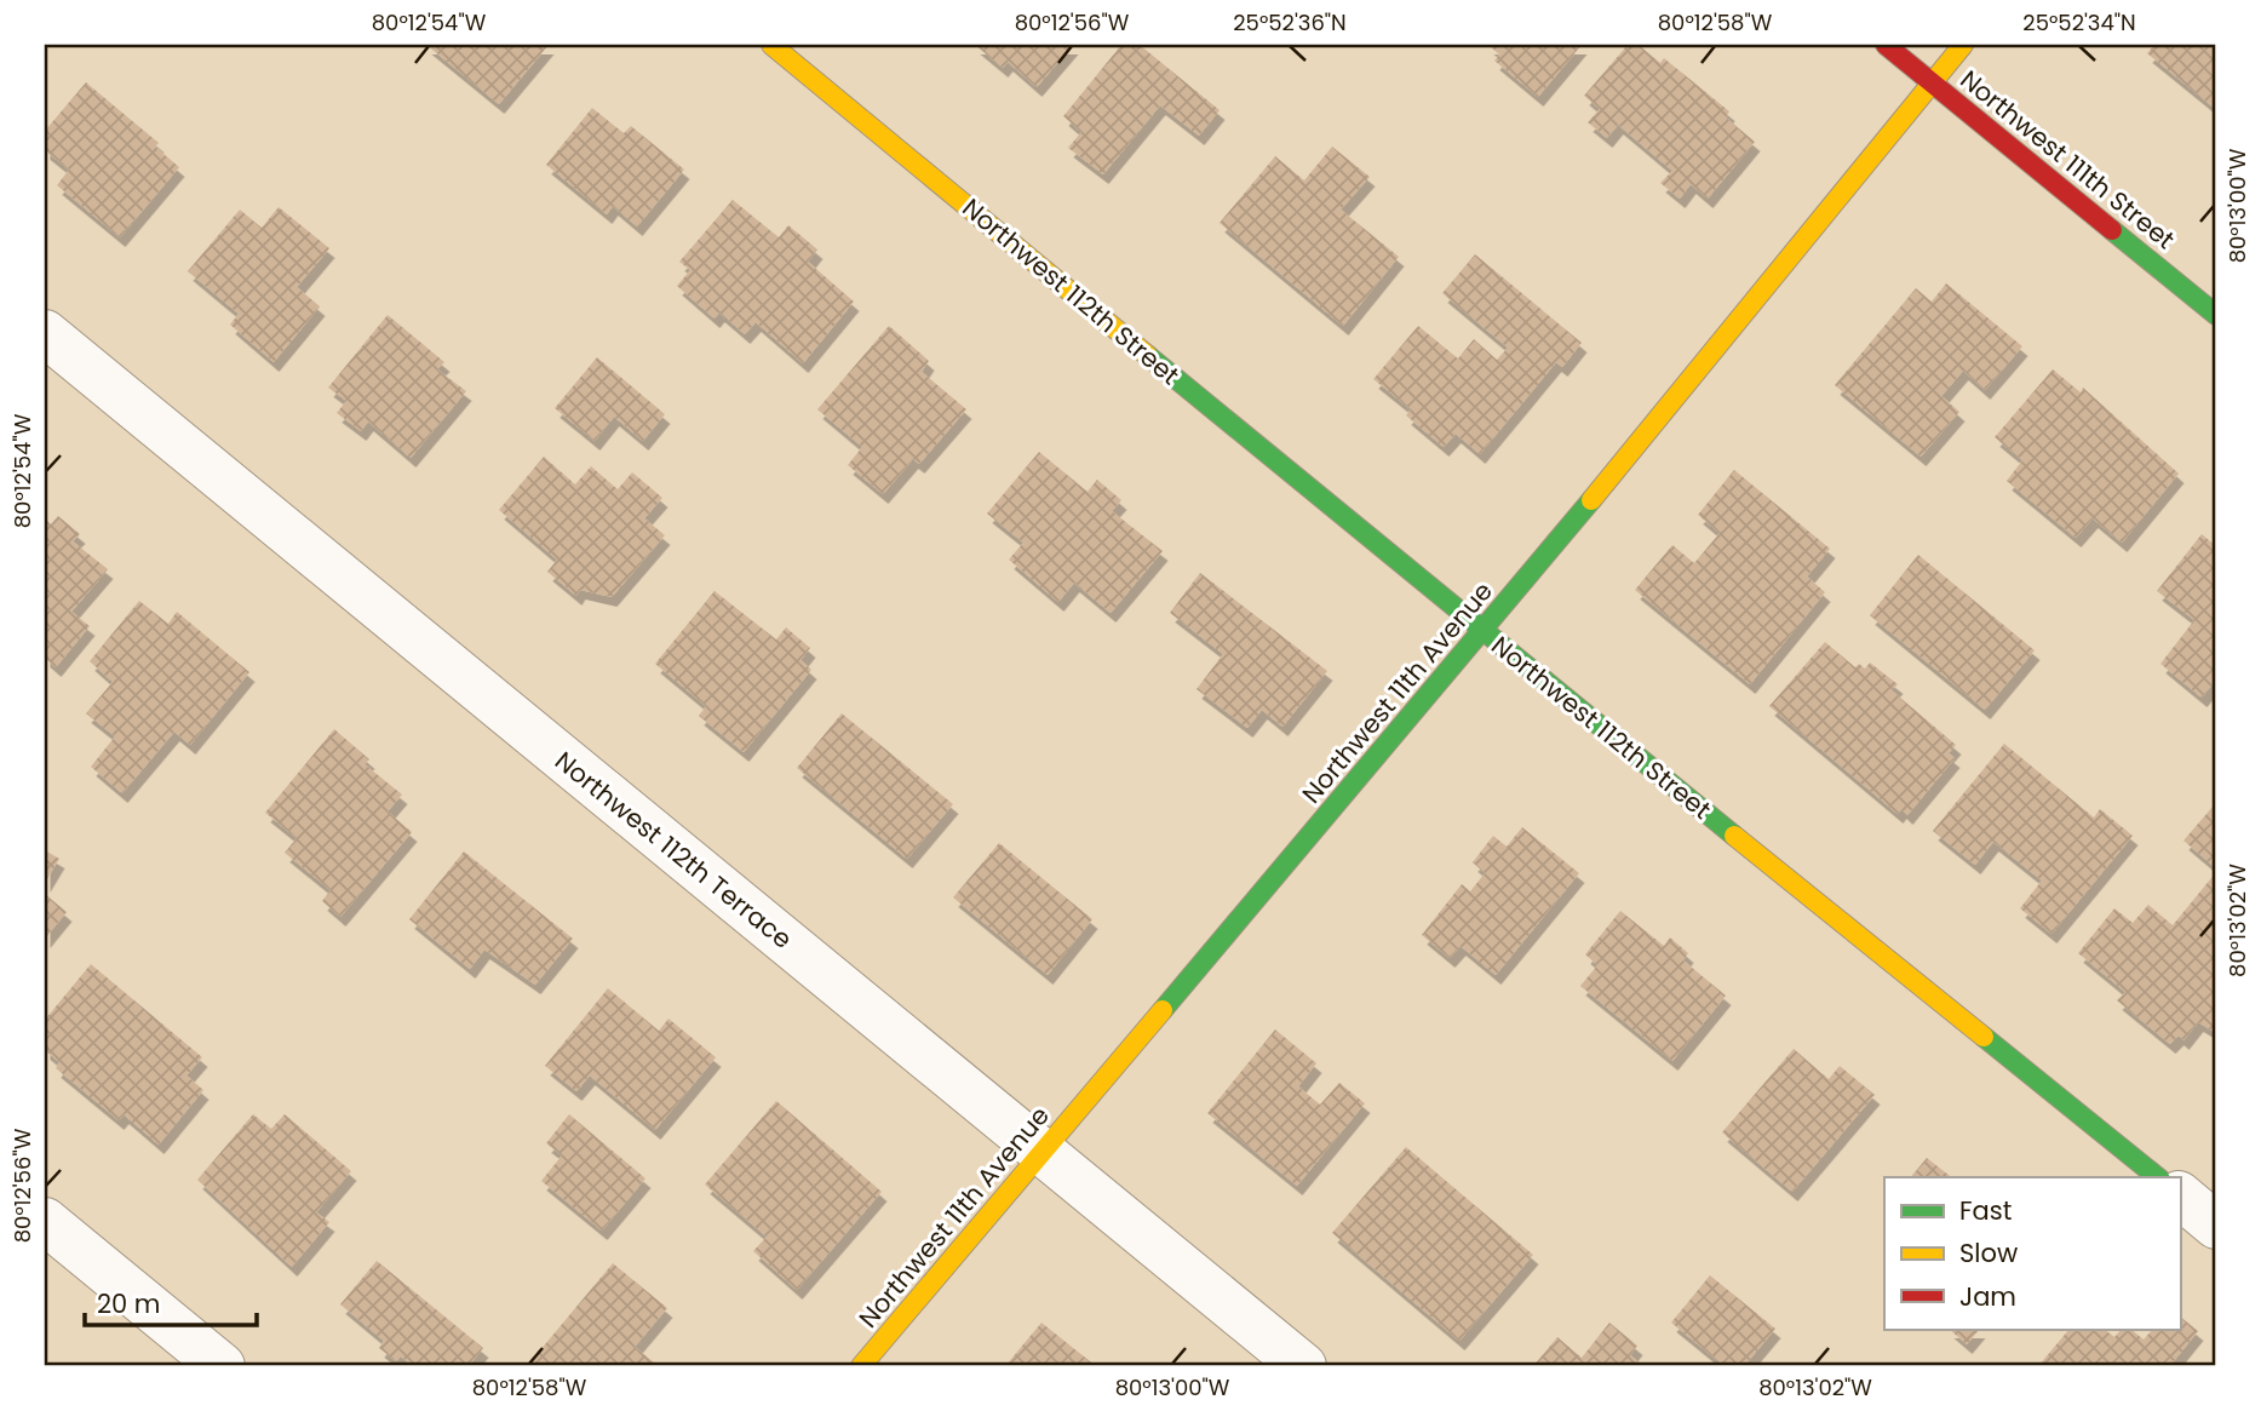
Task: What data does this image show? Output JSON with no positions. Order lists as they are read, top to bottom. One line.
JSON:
{"streets":{"street":["Northwest 111th Street","Northwest 112th Street","Northwest 11th Avenue","Northwest 112th Terrace"]},"crossings":[["Northwest 111th Street","Northwest 11th Avenue"],["Northwest 112th Street","Northwest 11th Avenue"],["Northwest 11th Avenue","Northwest 112th Terrace"]],"legend":["Fast","Slow","Jam"],"scale_bar":"20 m","coordinates":["80°12'54\"W","80°12'56\"W","25°52'36\"N","80°12'58\"W","25°52'34\"N","80°13'00\"W","80°13'02\"W"]}
